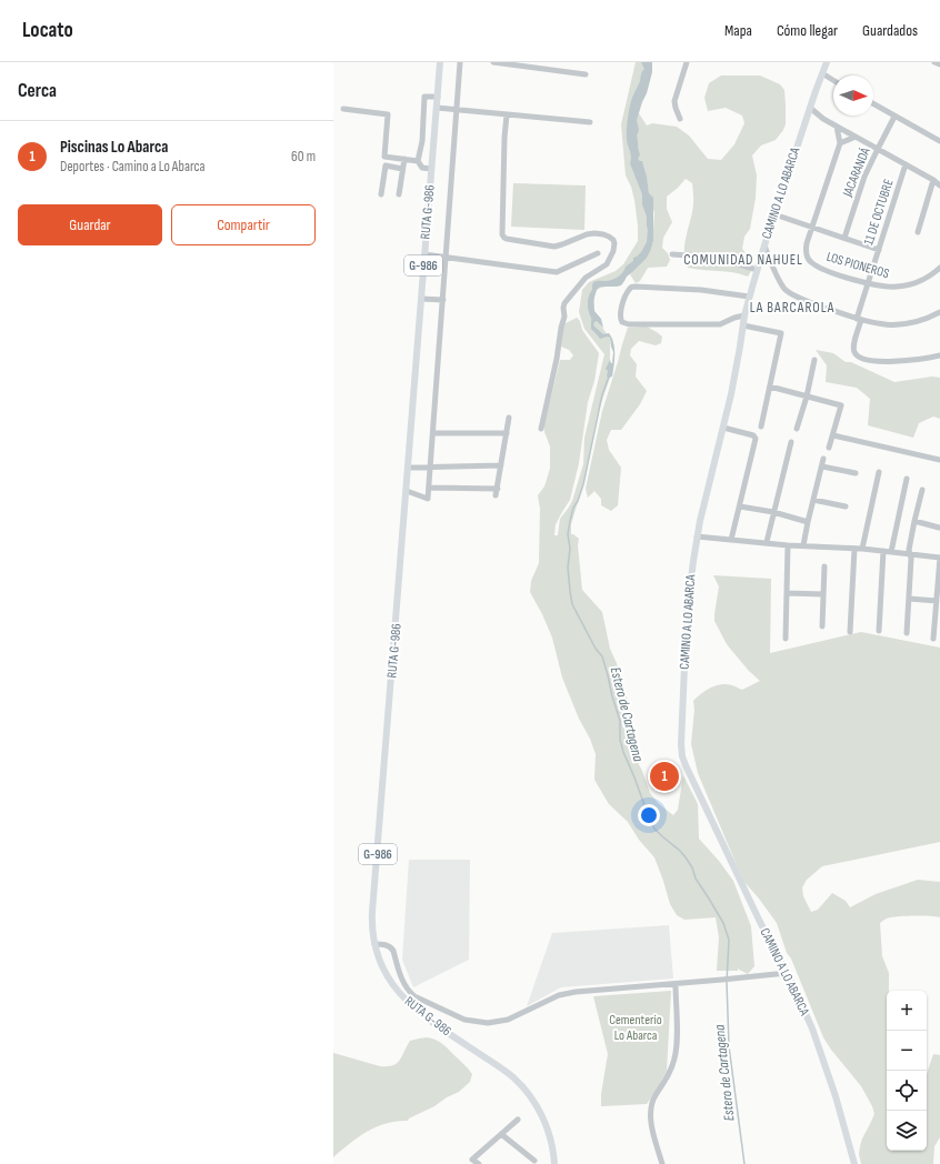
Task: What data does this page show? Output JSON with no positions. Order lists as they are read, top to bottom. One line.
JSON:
{"streets":{"main road":["CAMINO A LO ABARCA","RUTA G-986","G-986"],"street":["JACARANDÁ","11 DE OCTUBRE","LOS PIONEROS"]},"crossings":[["11 DE OCTUBRE","LOS PIONEROS"]],"districts":["COMUNIDAD NAHUEL","LA BARCAROLA"],"water":["Estero de Cartagena"],"parks":["Cementerio Lo Abarca"],"north":"right","page":{"header":"Locato","nav":["Mapa","Cómo llegar","Guardados"],"heading":"Cerca","list":[{"mark":"1","name":"Piscinas Lo Abarca","note":"Deportes · Camino a Lo Abarca","value":"60 m"}],"buttons":["Guardar","Compartir"],"pins":"1","map_buttons":["+","−"]}}
